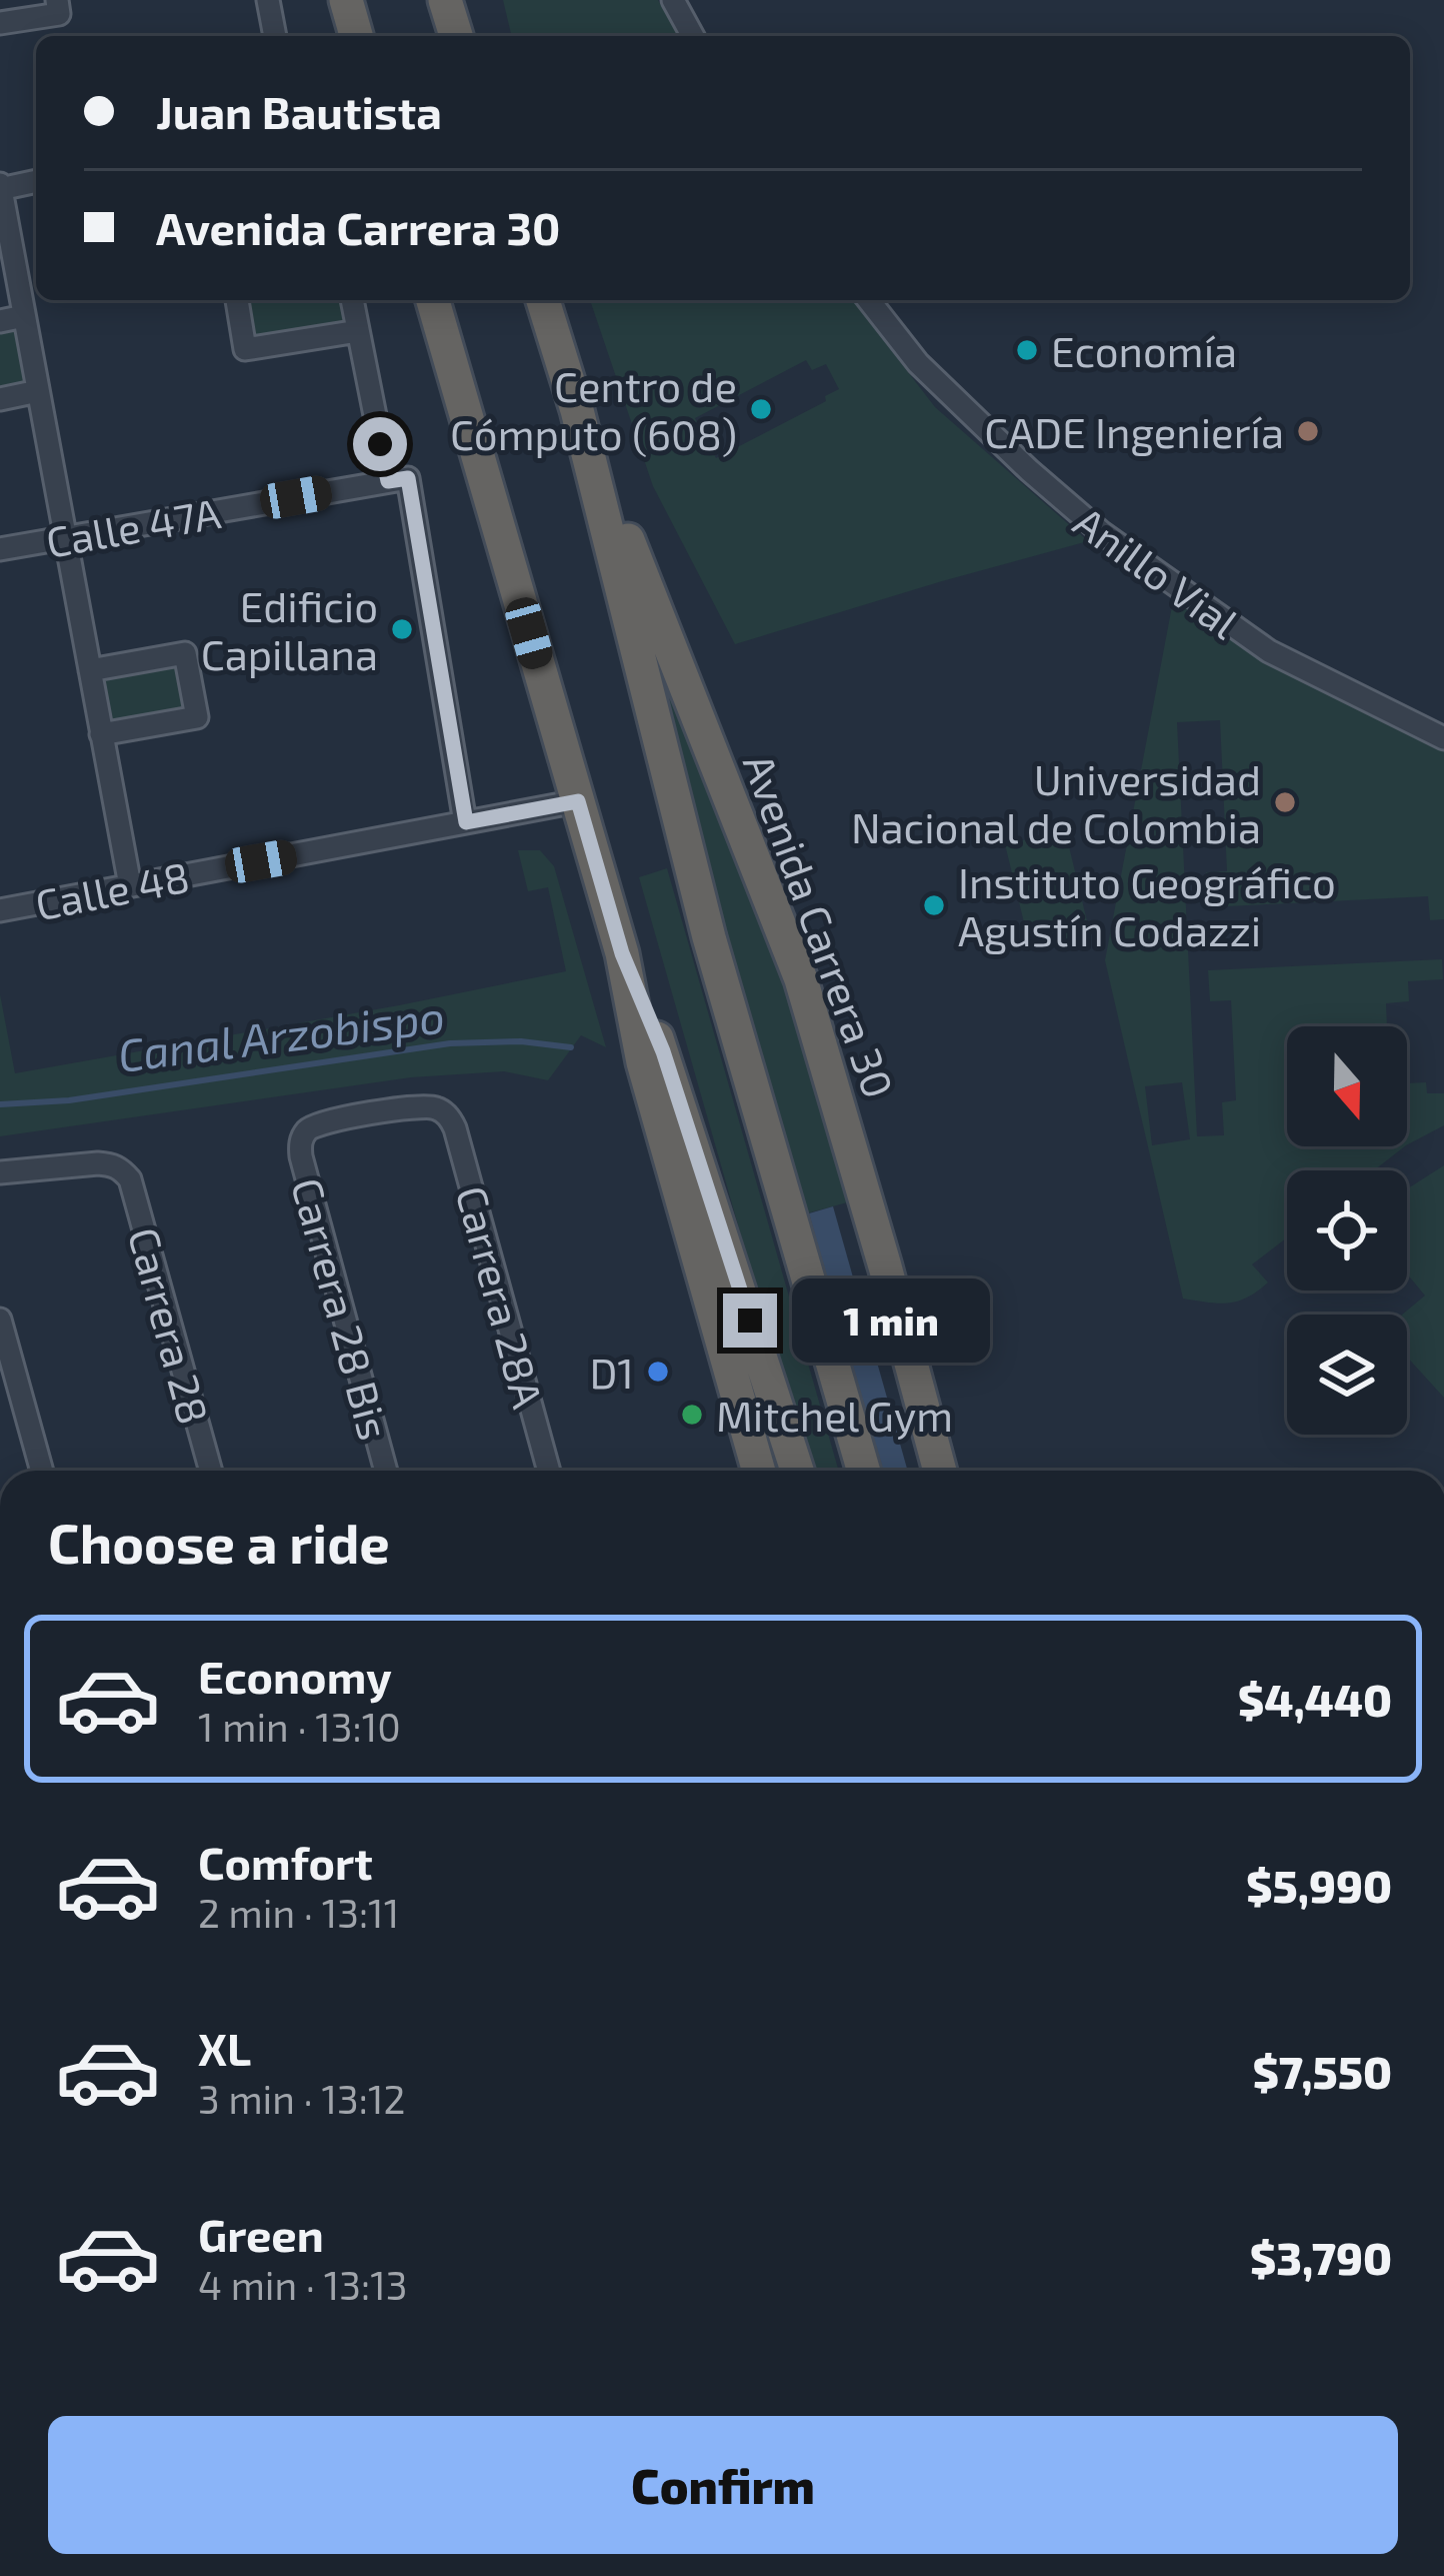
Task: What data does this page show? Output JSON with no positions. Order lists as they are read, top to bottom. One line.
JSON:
{"streets":{"highway":["Avenida Carrera 30"],"street":["Calle 47A","Anillo Vial","Calle 48","Carrera 28A","Carrera 28 Bis","Carrera 28"]},"crossings":[["Carrera 28A","Carrera 28 Bis"]],"water":["Canal Arzobispo"],"places":["Economía","Centro de Cómputo (608)","CADE Ingeniería","Edificio Capillana","Universidad Nacional de Colombia","Instituto Geográfico Agustín Codazzi","D1","Mitchel Gym"],"north":"bottom","page":{"banner":["Juan Bautista","Avenida Carrera 30"],"bubble":"1 min","heading":"Choose a ride","list":[{"name":"Economy","note":"1 min · 13:10","value":"$4,440"},{"name":"Comfort","note":"2 min · 13:11","value":"$5,990"},{"name":"XL","note":"3 min · 13:12","value":"$7,550"},{"name":"Green","note":"4 min · 13:13","value":"$3,790"}],"buttons":"Confirm"}}
